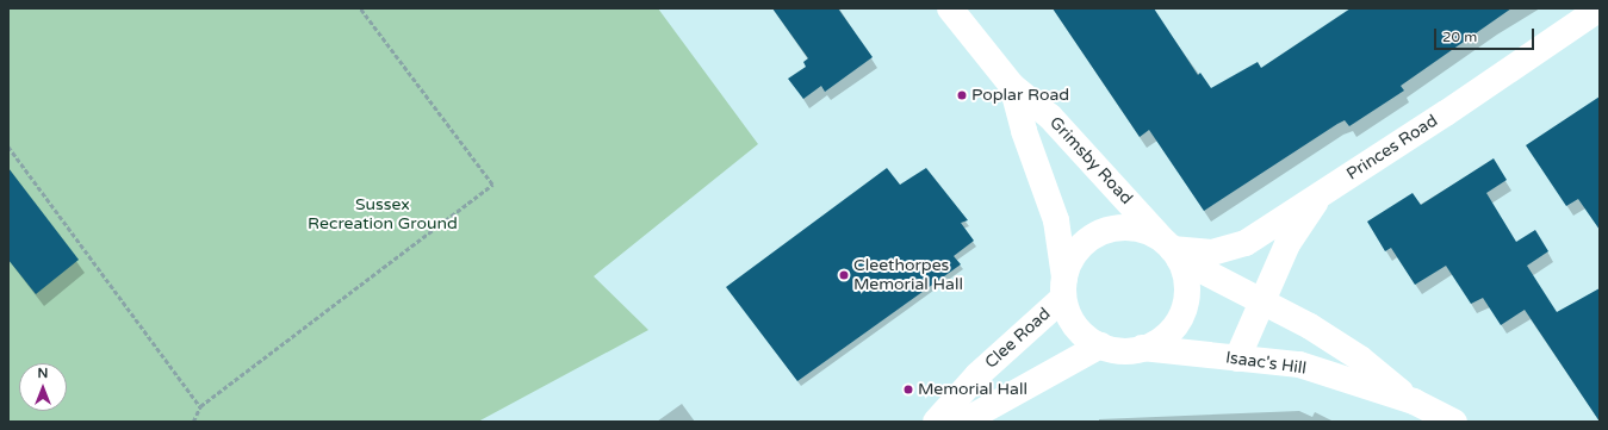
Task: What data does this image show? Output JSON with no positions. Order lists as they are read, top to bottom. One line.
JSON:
{"streets":{"main road":["Princes Road","Grimsby Road","Clee Road","Isaac's Hill"]},"crossings":[["Princes Road","Grimsby Road"],["Princes Road","Clee Road"],["Princes Road","Isaac's Hill"],["Grimsby Road","Clee Road"],["Grimsby Road","Isaac's Hill"],["Clee Road","Isaac's Hill"]],"parks":["Sussex Recreation Ground"],"places":["Poplar Road","Cleethorpes Memorial Hall","Memorial Hall"],"scale_bar":"20 m","north":"top"}
